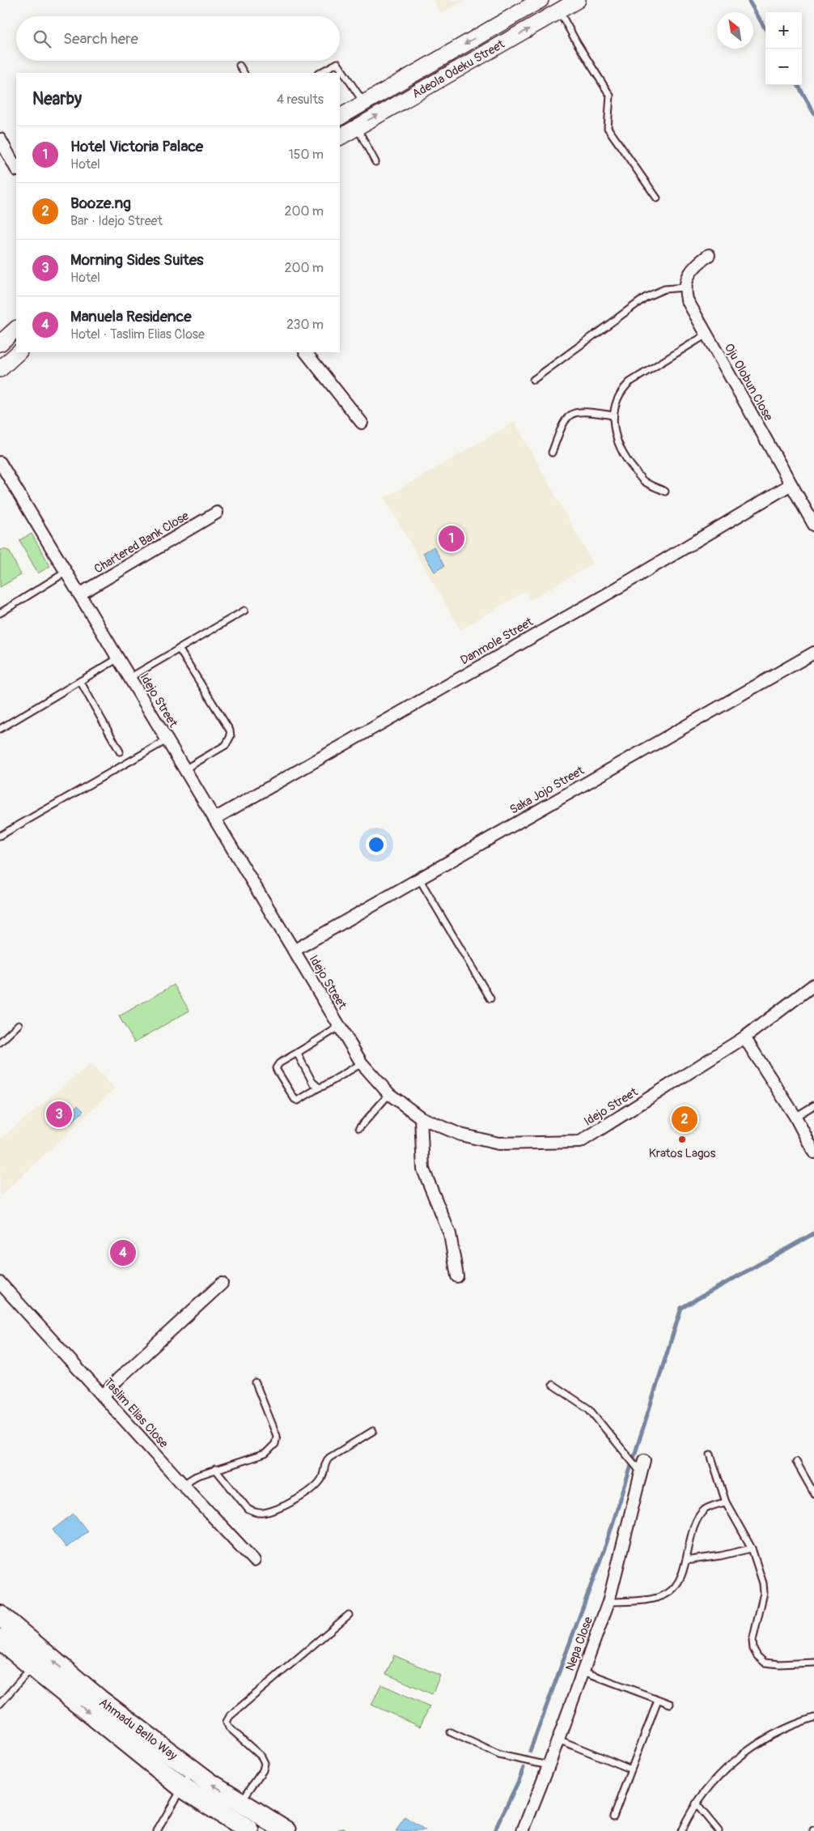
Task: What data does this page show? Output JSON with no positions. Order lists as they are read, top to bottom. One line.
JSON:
{"streets":{"highway":["Ahmadu Bello Way"],"main road":["Adeola Odeku Street"],"street":["Oju Olobun Close","Chartered Bank Close","Danmole Street","Idejo Street","Saka Jojo Street","Taslim Elias Close","Nepa Close"]},"crossings":[["Oju Olobun Close","Danmole Street"],["Chartered Bank Close","Idejo Street"],["Danmole Street","Idejo Street"],["Idejo Street","Saka Jojo Street"]],"places":["Kratos Lagos"],"north":"top left","page":{"map_buttons":["+","−"],"search":"Search here","heading":["Nearby","4 results"],"list":[{"mark":"1","name":"Hotel Victoria Palace","note":"Hotel","value":"150 m"},{"mark":"2","name":"Booze.ng","note":"Bar · Idejo Street","value":"200 m"},{"mark":"3","name":"Morning Sides Suites","note":"Hotel","value":"200 m"},{"mark":"4","name":"Manuela Residence","note":"Hotel · Taslim Elias Close","value":"230 m"}],"pins":["1","3","2","4"]}}
